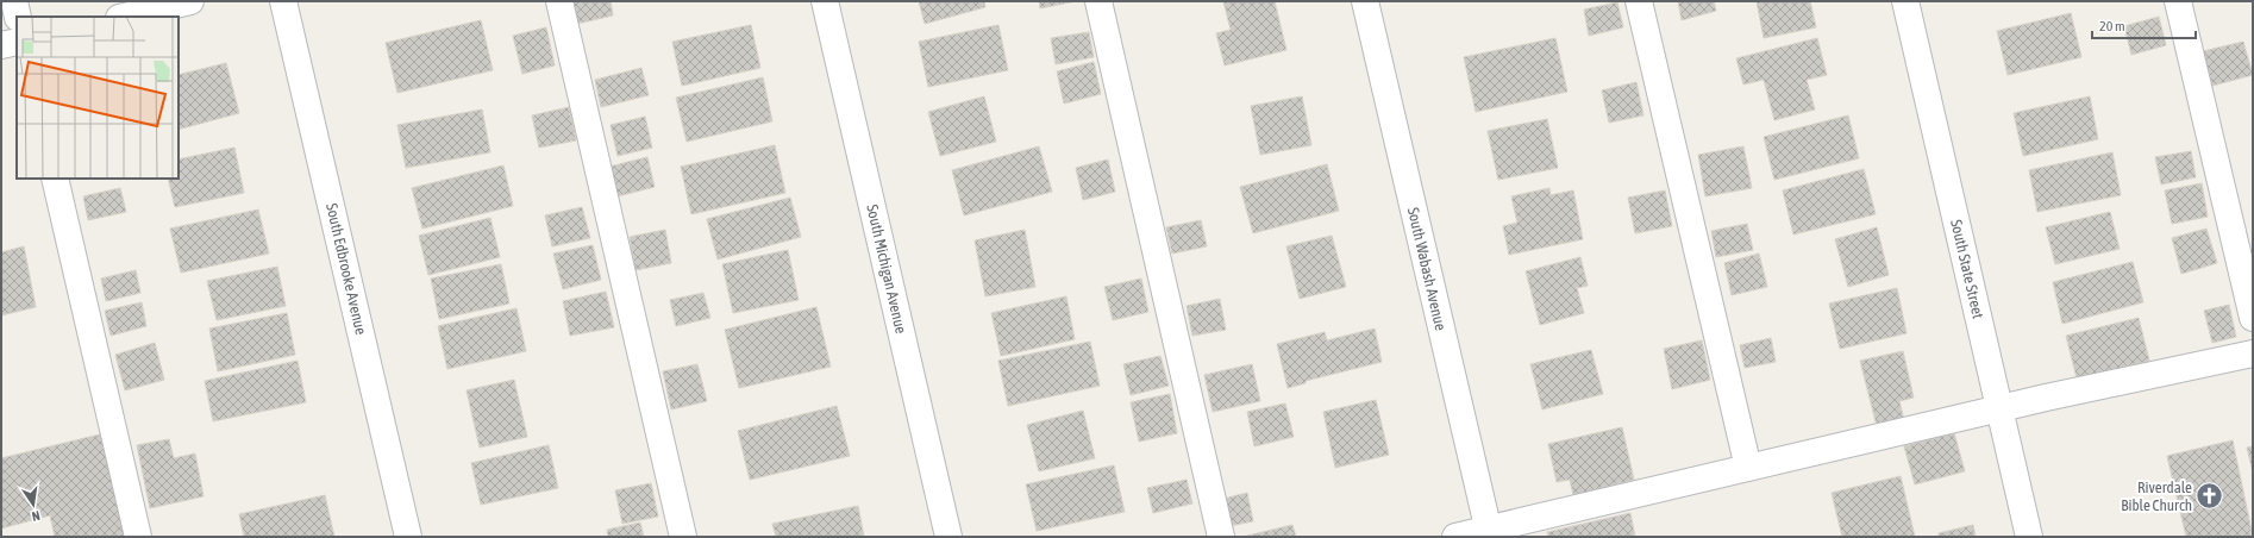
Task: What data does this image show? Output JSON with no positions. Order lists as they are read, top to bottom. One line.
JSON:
{"streets":{"street":["South Edbrooke Avenue","South Michigan Avenue","South Wabash Avenue","South State Street"]},"places":{"church":["Riverdale Bible Church"]},"scale_bar":"20 m","north":"bottom"}
